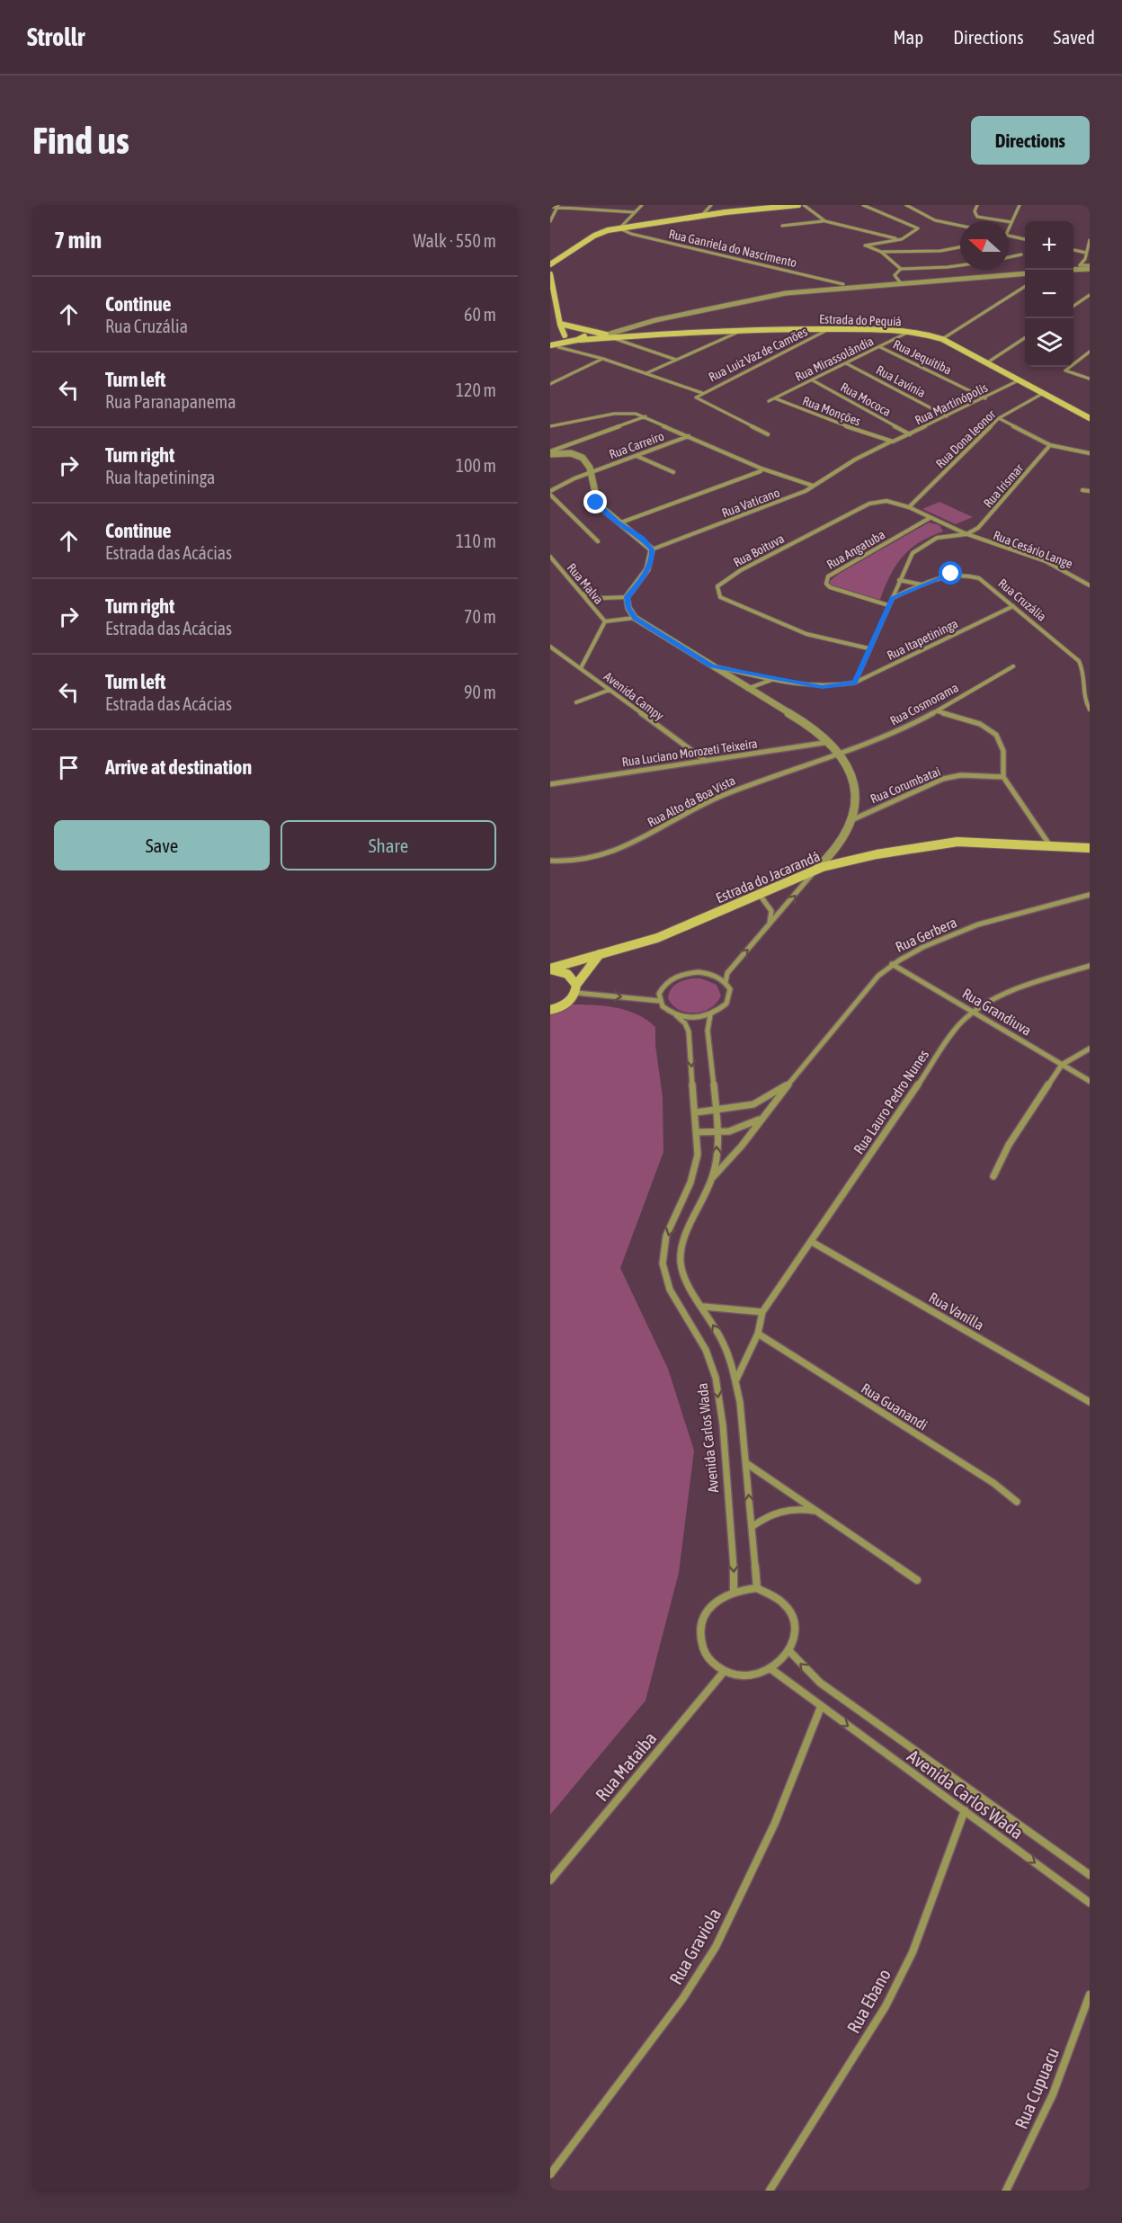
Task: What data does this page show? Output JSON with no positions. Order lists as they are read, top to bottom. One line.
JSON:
{"streets":{"main road":["Estrada do Pequiá","Estrada do Jacarandá"],"street":["Rua Ganriela do Nascimento","Rua Luiz Vaz de Camões","Rua Jequitiba","Rua Mirassolândia","Rua Lavínia","Rua Mococa","Rua Martinópolis","Rua Monções","Rua Dona leonor","Rua Carreiro","Rua Irismar","Rua Vaticano","Rua Angatuba","Rua Cesário Lange","Rua Boituva","Rua Malva","Rua Cruzália","Rua Itapetininga","Avenida Campy","Rua Cosmorama","Rua Luciano Morozeti Teixeira","Rua Corumbatai","Rua Alto da Boa Vista","Rua Gerbera","Rua Grandiuva","Rua Lauro Pedro Nunes","Rua Vanilla","Rua Guanandi","Avenida Carlos Wada","Rua Mataiba","Rua Graviola","Rua Ebano","Rua Cupuacu"]},"crossings":[["Estrada do Pequiá","Rua Luiz Vaz de Camões"],["Estrada do Pequiá","Rua Mirassolândia"],["Estrada do Pequiá","Rua Martinópolis"],["Estrada do Pequiá","Rua Dona leonor"],["Rua Jequitiba","Rua Mirassolândia"],["Rua Jequitiba","Rua Martinópolis"],["Rua Mirassolândia","Rua Lavínia"],["Rua Mirassolândia","Rua Mococa"],["Rua Mirassolândia","Rua Monções"],["Rua Lavínia","Rua Martinópolis"],["Rua Mococa","Rua Martinópolis"],["Rua Martinópolis","Rua Monções"],["Rua Martinópolis","Rua Vaticano"],["Rua Dona leonor","Rua Boituva"],["Rua Irismar","Rua Cesário Lange"],["Rua Irismar","Rua Boituva"],["Rua Angatuba","Rua Boituva"],["Rua Cesário Lange","Rua Boituva"],["Rua Cruzália","Rua Itapetininga"],["Avenida Campy","Rua Luciano Morozeti Teixeira"],["Rua Cosmorama","Rua Alto da Boa Vista"],["Rua Gerbera","Rua Grandiuva"],["Rua Gerbera","Avenida Carlos Wada"],["Rua Grandiuva","Rua Lauro Pedro Nunes"],["Rua Lauro Pedro Nunes","Rua Vanilla"],["Rua Lauro Pedro Nunes","Rua Guanandi"],["Avenida Carlos Wada","Rua Mataiba"],["Avenida Carlos Wada","Rua Graviola"],["Avenida Carlos Wada","Rua Ebano"]],"north":"left","page":{"header":"Strollr","nav":["Map","Directions","Saved"],"buttons":["Directions",["Save","Share"]],"title":"Find us","heading":["7 min","Walk · 550 m"],"map_buttons":["+","−"],"list":[["Continue","Rua Cruzália","60 m"],["Turn left","Rua Paranapanema","120 m"],["Turn right","Rua Itapetininga","100 m"],["Continue","Estrada das Acácias","110 m"],["Turn right","Estrada das Acácias","70 m"],["Turn left","Estrada das Acácias","90 m"],"Arrive at destination"]}}
